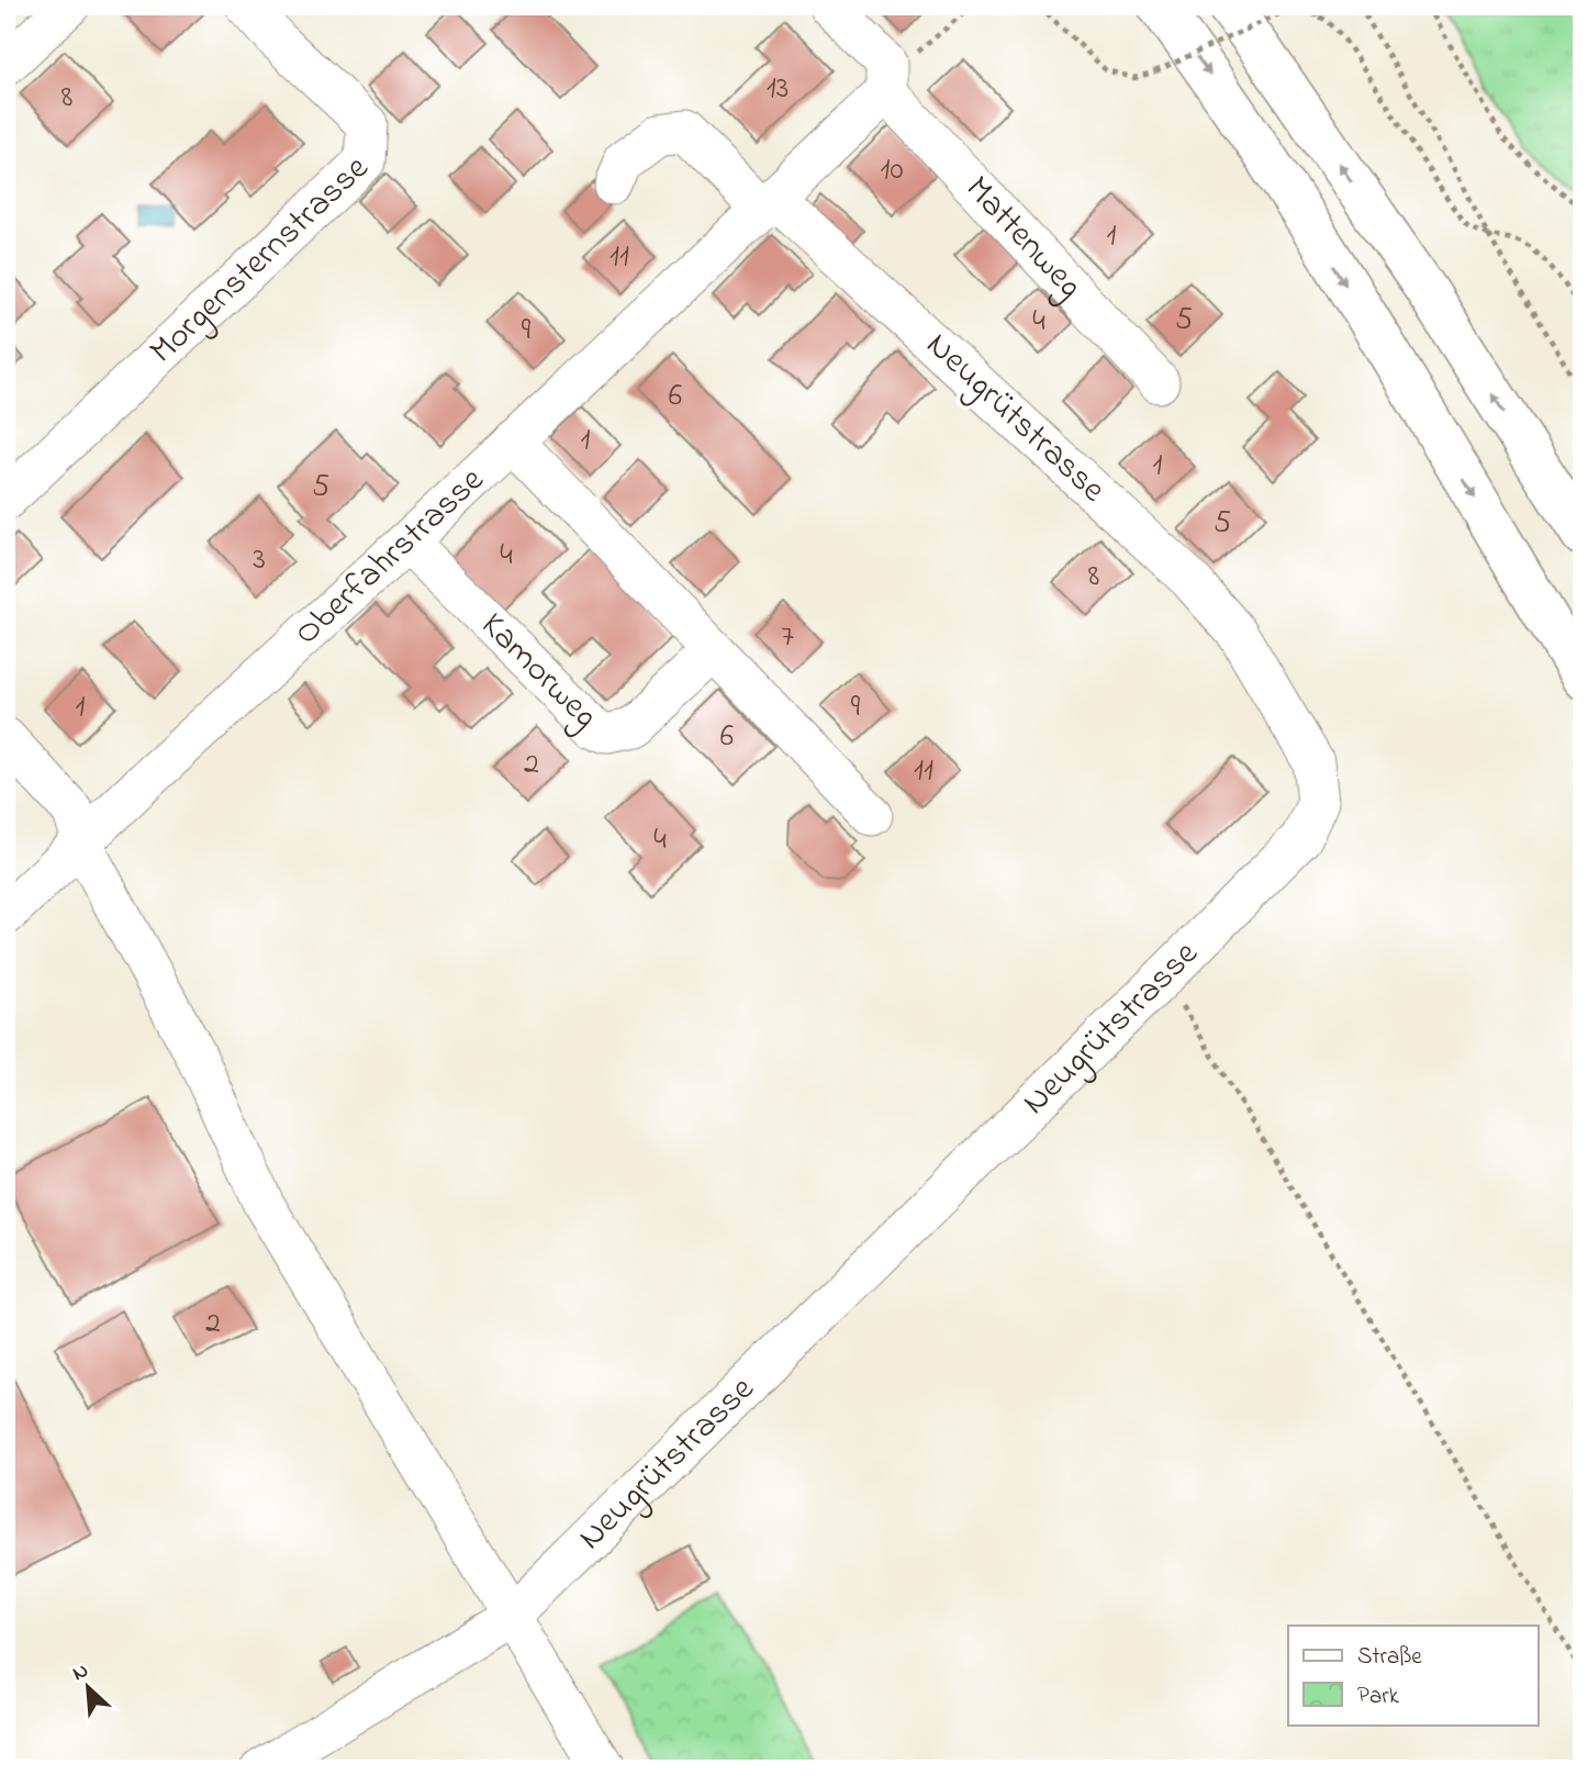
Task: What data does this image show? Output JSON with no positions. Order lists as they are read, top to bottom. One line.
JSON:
{"streets":{"street":["Mattenweg","Morgensternstrasse","Neugrütstrasse","Oberfahrstrasse","Kamorweg"]},"crossings":[["Mattenweg","Oberfahrstrasse"],["Neugrütstrasse","Oberfahrstrasse"],["Oberfahrstrasse","Kamorweg"]],"house_numbers":["13","8","10","1","11","5","4","9","6","1","1","5","5","4","3","8","7","1","9","6","2","11","4","2"],"legend":["Straße","Park"],"north":"top left"}
